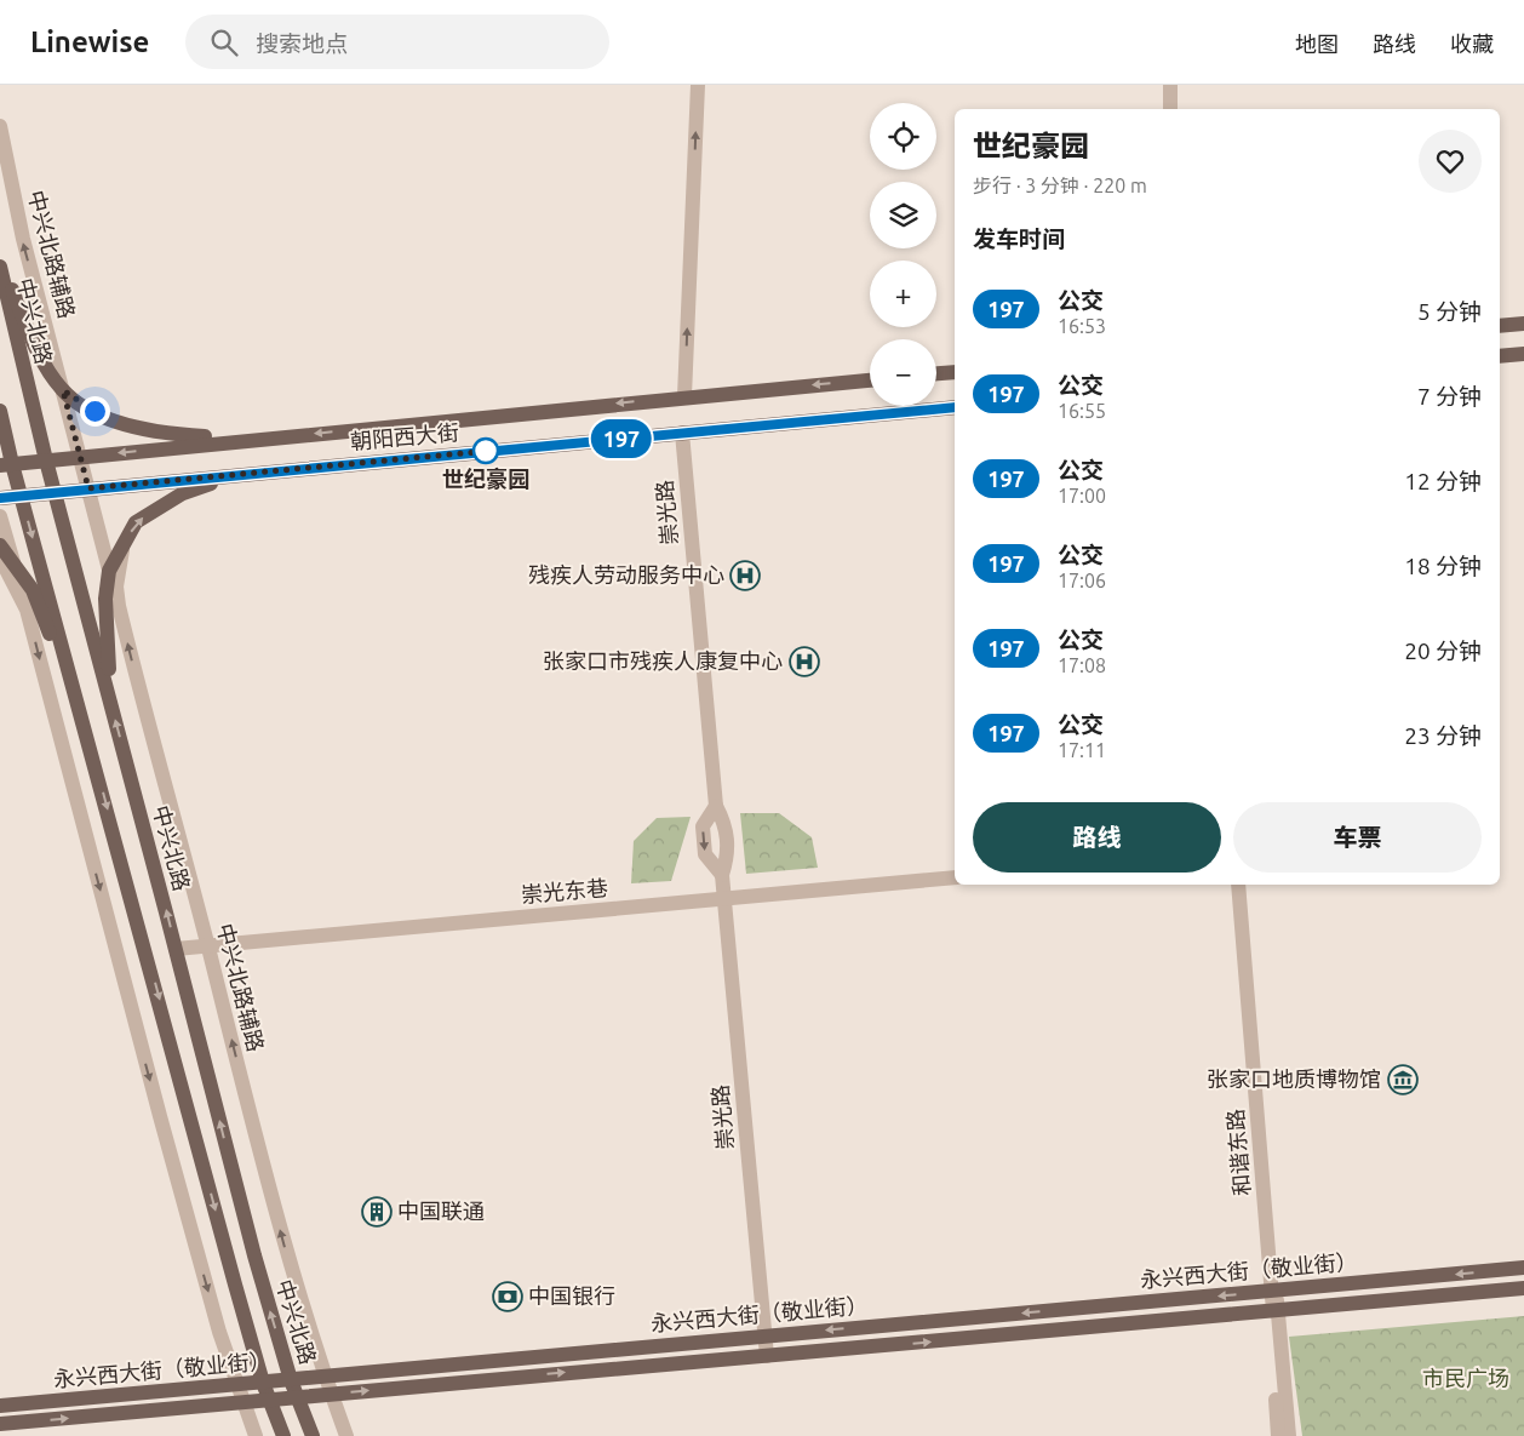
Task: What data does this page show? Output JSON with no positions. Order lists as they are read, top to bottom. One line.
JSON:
{"streets":{"main road":["中兴北路","朝阳西大街","永兴西大街（敬业街）"],"street":["中兴北路辅路","崇光路","崇光东巷","和谐东路"]},"crossings":[["中兴北路辅路","朝阳西大街"],["中兴北路辅路","崇光东巷"],["中兴北路辅路","永兴西大街（敬业街）"],["中兴北路","朝阳西大街"],["中兴北路","崇光东巷"],["中兴北路","永兴西大街（敬业街）"],["朝阳西大街","崇光路"],["崇光路","崇光东巷"],["崇光路","永兴西大街（敬业街）"],["和谐东路","永兴西大街（敬业街）"]],"parks":["市民广场"],"places":{"other":["世纪豪园"],"hospital":["残疾人劳动服务中心","张家口市残疾人康复中心"],"museum":["张家口地质博物馆"],"building":["中国联通"],"bank":["中国银行"]},"lines":["bus line 197"],"page":{"header":"Linewise","search":"搜索地点","nav":["地图","路线","收藏"],"on_map":"197","map_buttons":["+","−"],"heading":[["世纪豪园","步行 · 3 分钟 · 220 m"],"发车时间"],"list":[{"mark":"197","name":"公交","note":"16:53","value":"5 分钟"},{"mark":"197","name":"公交","note":"16:55","value":"7 分钟"},{"mark":"197","name":"公交","note":"17:00","value":"12 分钟"},{"mark":"197","name":"公交","note":"17:06","value":"18 分钟"},{"mark":"197","name":"公交","note":"17:08","value":"20 分钟"},{"mark":"197","name":"公交","note":"17:11","value":"23 分钟"}],"buttons":["路线","车票"]}}
